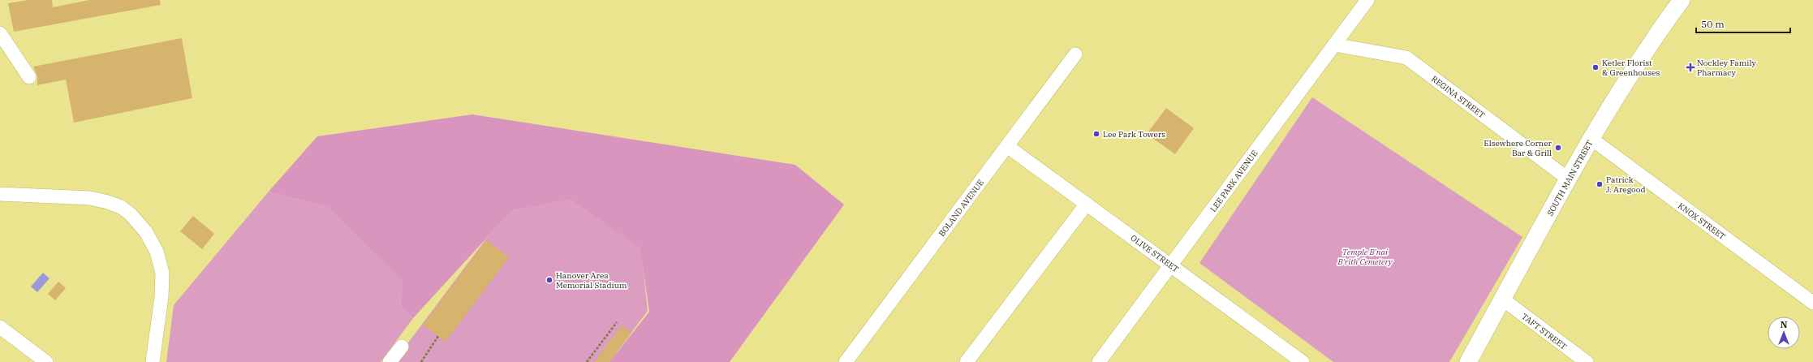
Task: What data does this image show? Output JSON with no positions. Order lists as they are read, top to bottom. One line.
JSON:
{"streets":{"main road":["SOUTH MAIN STREET"],"street":["REGINA STREET","LEE PARK AVENUE","BOLAND AVENUE","KNOX STREET","OLIVE STREET","TAFT STREET"]},"crossings":[["REGINA STREET","SOUTH MAIN STREET"],["REGINA STREET","LEE PARK AVENUE"],["SOUTH MAIN STREET","KNOX STREET"],["SOUTH MAIN STREET","TAFT STREET"],["LEE PARK AVENUE","OLIVE STREET"],["BOLAND AVENUE","OLIVE STREET"]],"parks":["Temple B'nai B'rith Cemetery"],"places":{"other":["Ketler Florist & Greenhouses","Lee Park Towers","Elsewhere Corner Bar & Grill","Patrick J. Aregood","Hanover Area Memorial Stadium"],"health":["Nockley Family Pharmacy"]},"scale_bar":"50 m","north":"top"}
